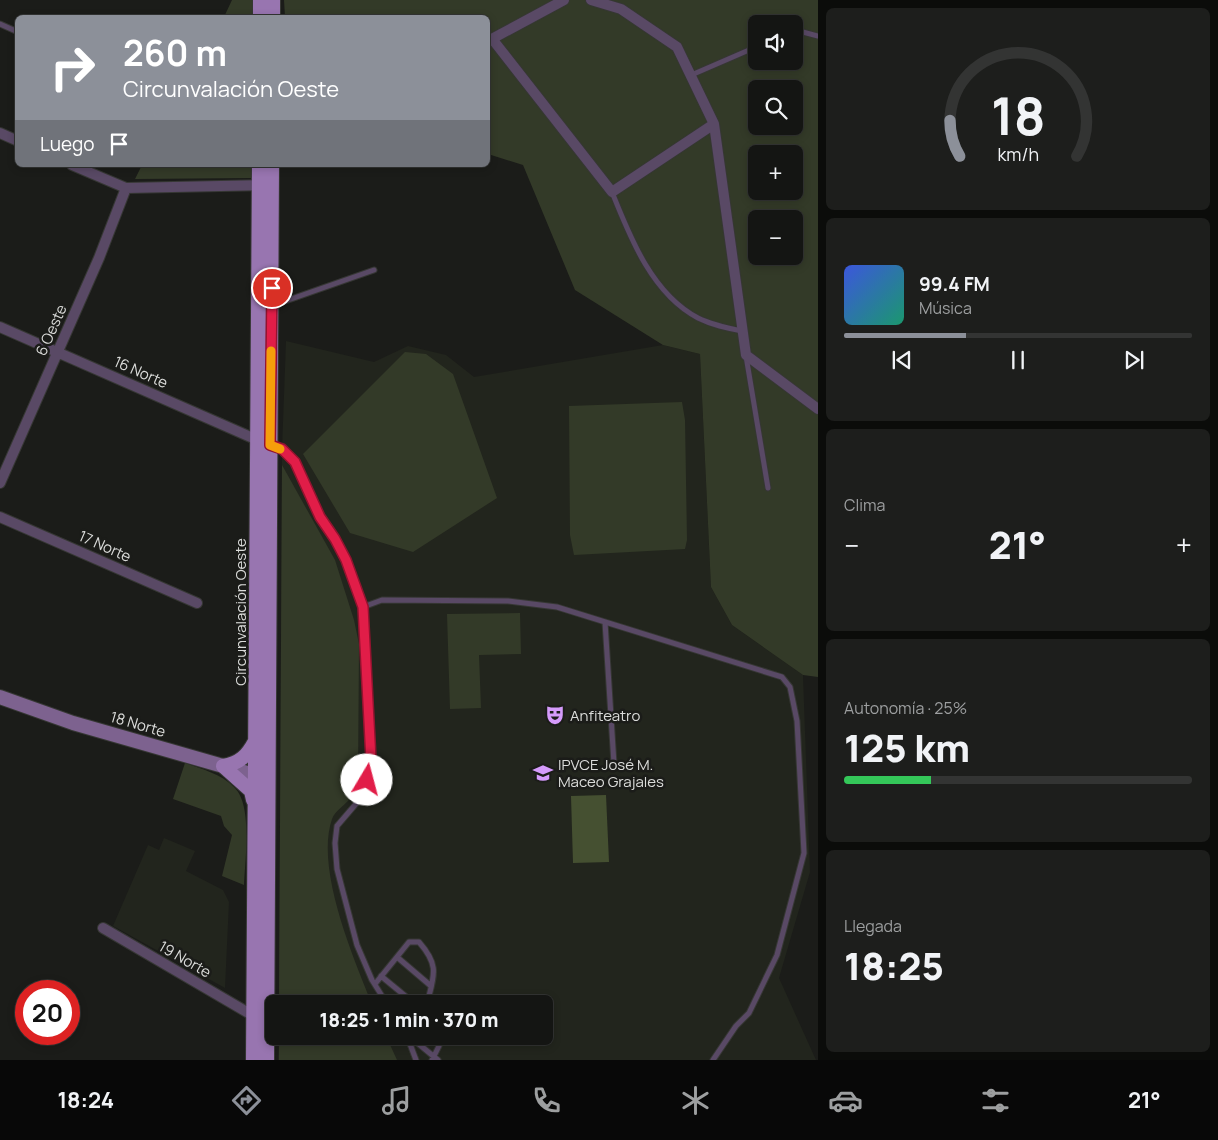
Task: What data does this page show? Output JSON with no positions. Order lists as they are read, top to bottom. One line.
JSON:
{"streets":{"main road":["Circunvalación Oeste","18 Norte"],"street":["6 Oeste","16 Norte","17 Norte","19 Norte"]},"crossings":[["6 Oeste","16 Norte"],["16 Norte","Circunvalación Oeste"],["Circunvalación Oeste","18 Norte"],["Circunvalación Oeste","19 Norte"]],"places":{"theatre":["Anfiteatro"],"school or university":["IPVCE José M. Maceo Grajales"]},"page":{"map_buttons":["+","−"],"turn":["260 m","Circunvalación Oeste"],"then":"Luego","song":["99.4 FM","Música"],"tile":["Clima",["Autonomía · 25%","125 km"],["Llegada","18:25"]],"heat":["−","21°","+"],"limit":"20","trip":"18:25 · 1 min · 370 m","tabs":["18:24","21°"],"gauge":["18","km/h"]}}
